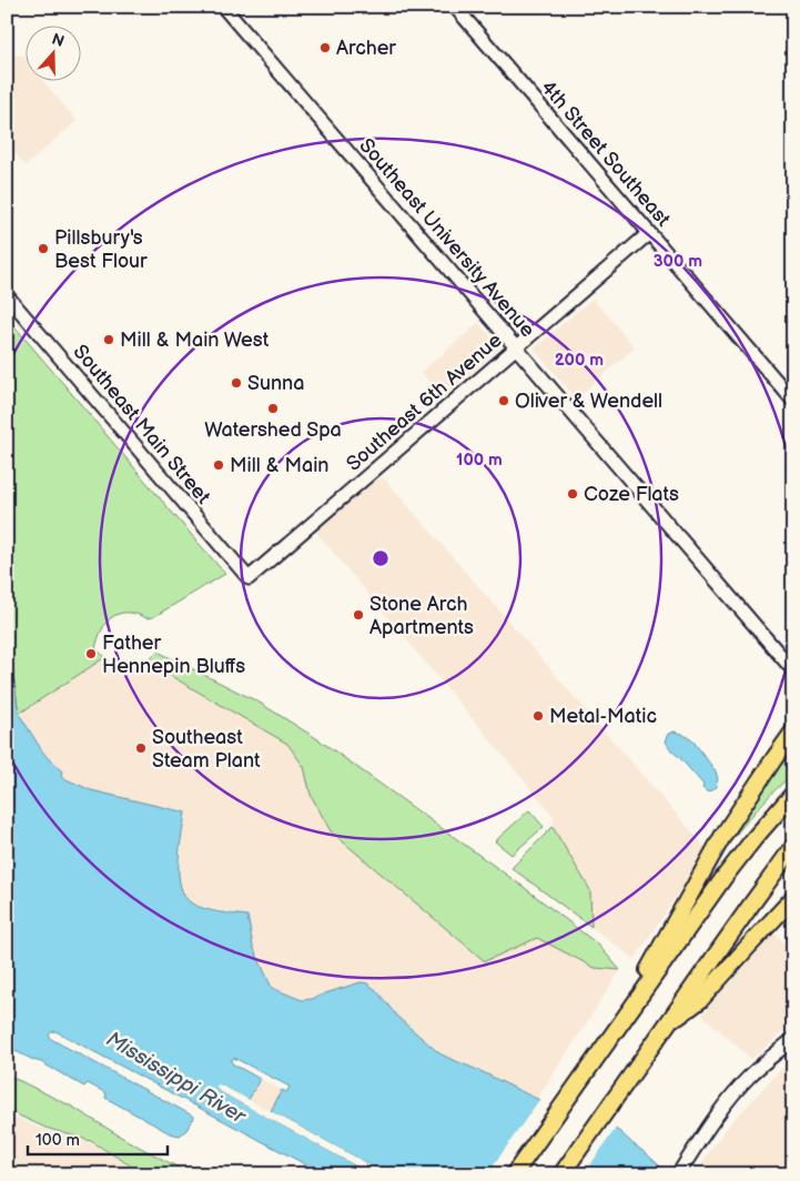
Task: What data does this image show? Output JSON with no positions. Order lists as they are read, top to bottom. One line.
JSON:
{"streets":{"main road":["4th Street Southeast","Southeast University Avenue","Southeast 6th Avenue","Southeast Main Street"]},"crossings":[["4th Street Southeast","Southeast 6th Avenue"],["Southeast University Avenue","Southeast 6th Avenue"],["Southeast 6th Avenue","Southeast Main Street"]],"water":["Mississippi River"],"places":["Archer","Pillsbury's Best Flour","Mill & Main West","Sunna","Oliver & Wendell","Watershed Spa","Mill & Main","Coze Flats","Stone Arch Apartments","Father Hennepin Bluffs","Metal-Matic","Southeast Steam Plant"],"scale_bar":"100 m","north":"top","rings":["300 m","200 m","100 m"]}
